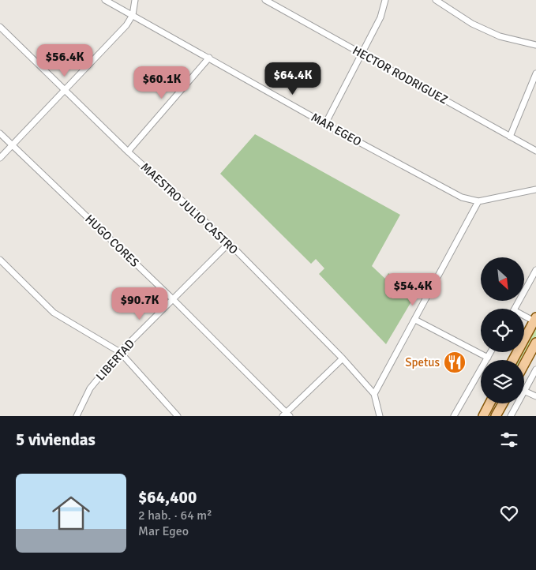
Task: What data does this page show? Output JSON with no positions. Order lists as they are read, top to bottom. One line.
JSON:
{"streets":{"street":["HECTOR RODRIGUEZ","MAR EGEO","MAESTRO JULIO CASTRO","HUGO CORES","LIBERTAD"]},"crossings":[["MAESTRO JULIO CASTRO","LIBERTAD"],["HUGO CORES","LIBERTAD"]],"places":{"restaurant":["Spetus"]},"north":"bottom right","page":{"price":["$56.4K","$64.4K","$60.1K","$54.4K","$90.7K"],"heading":"5 viviendas","list":[{"name":"$64,400","note":"2 hab. · 64 m² · Mar Egeo"}]}}
